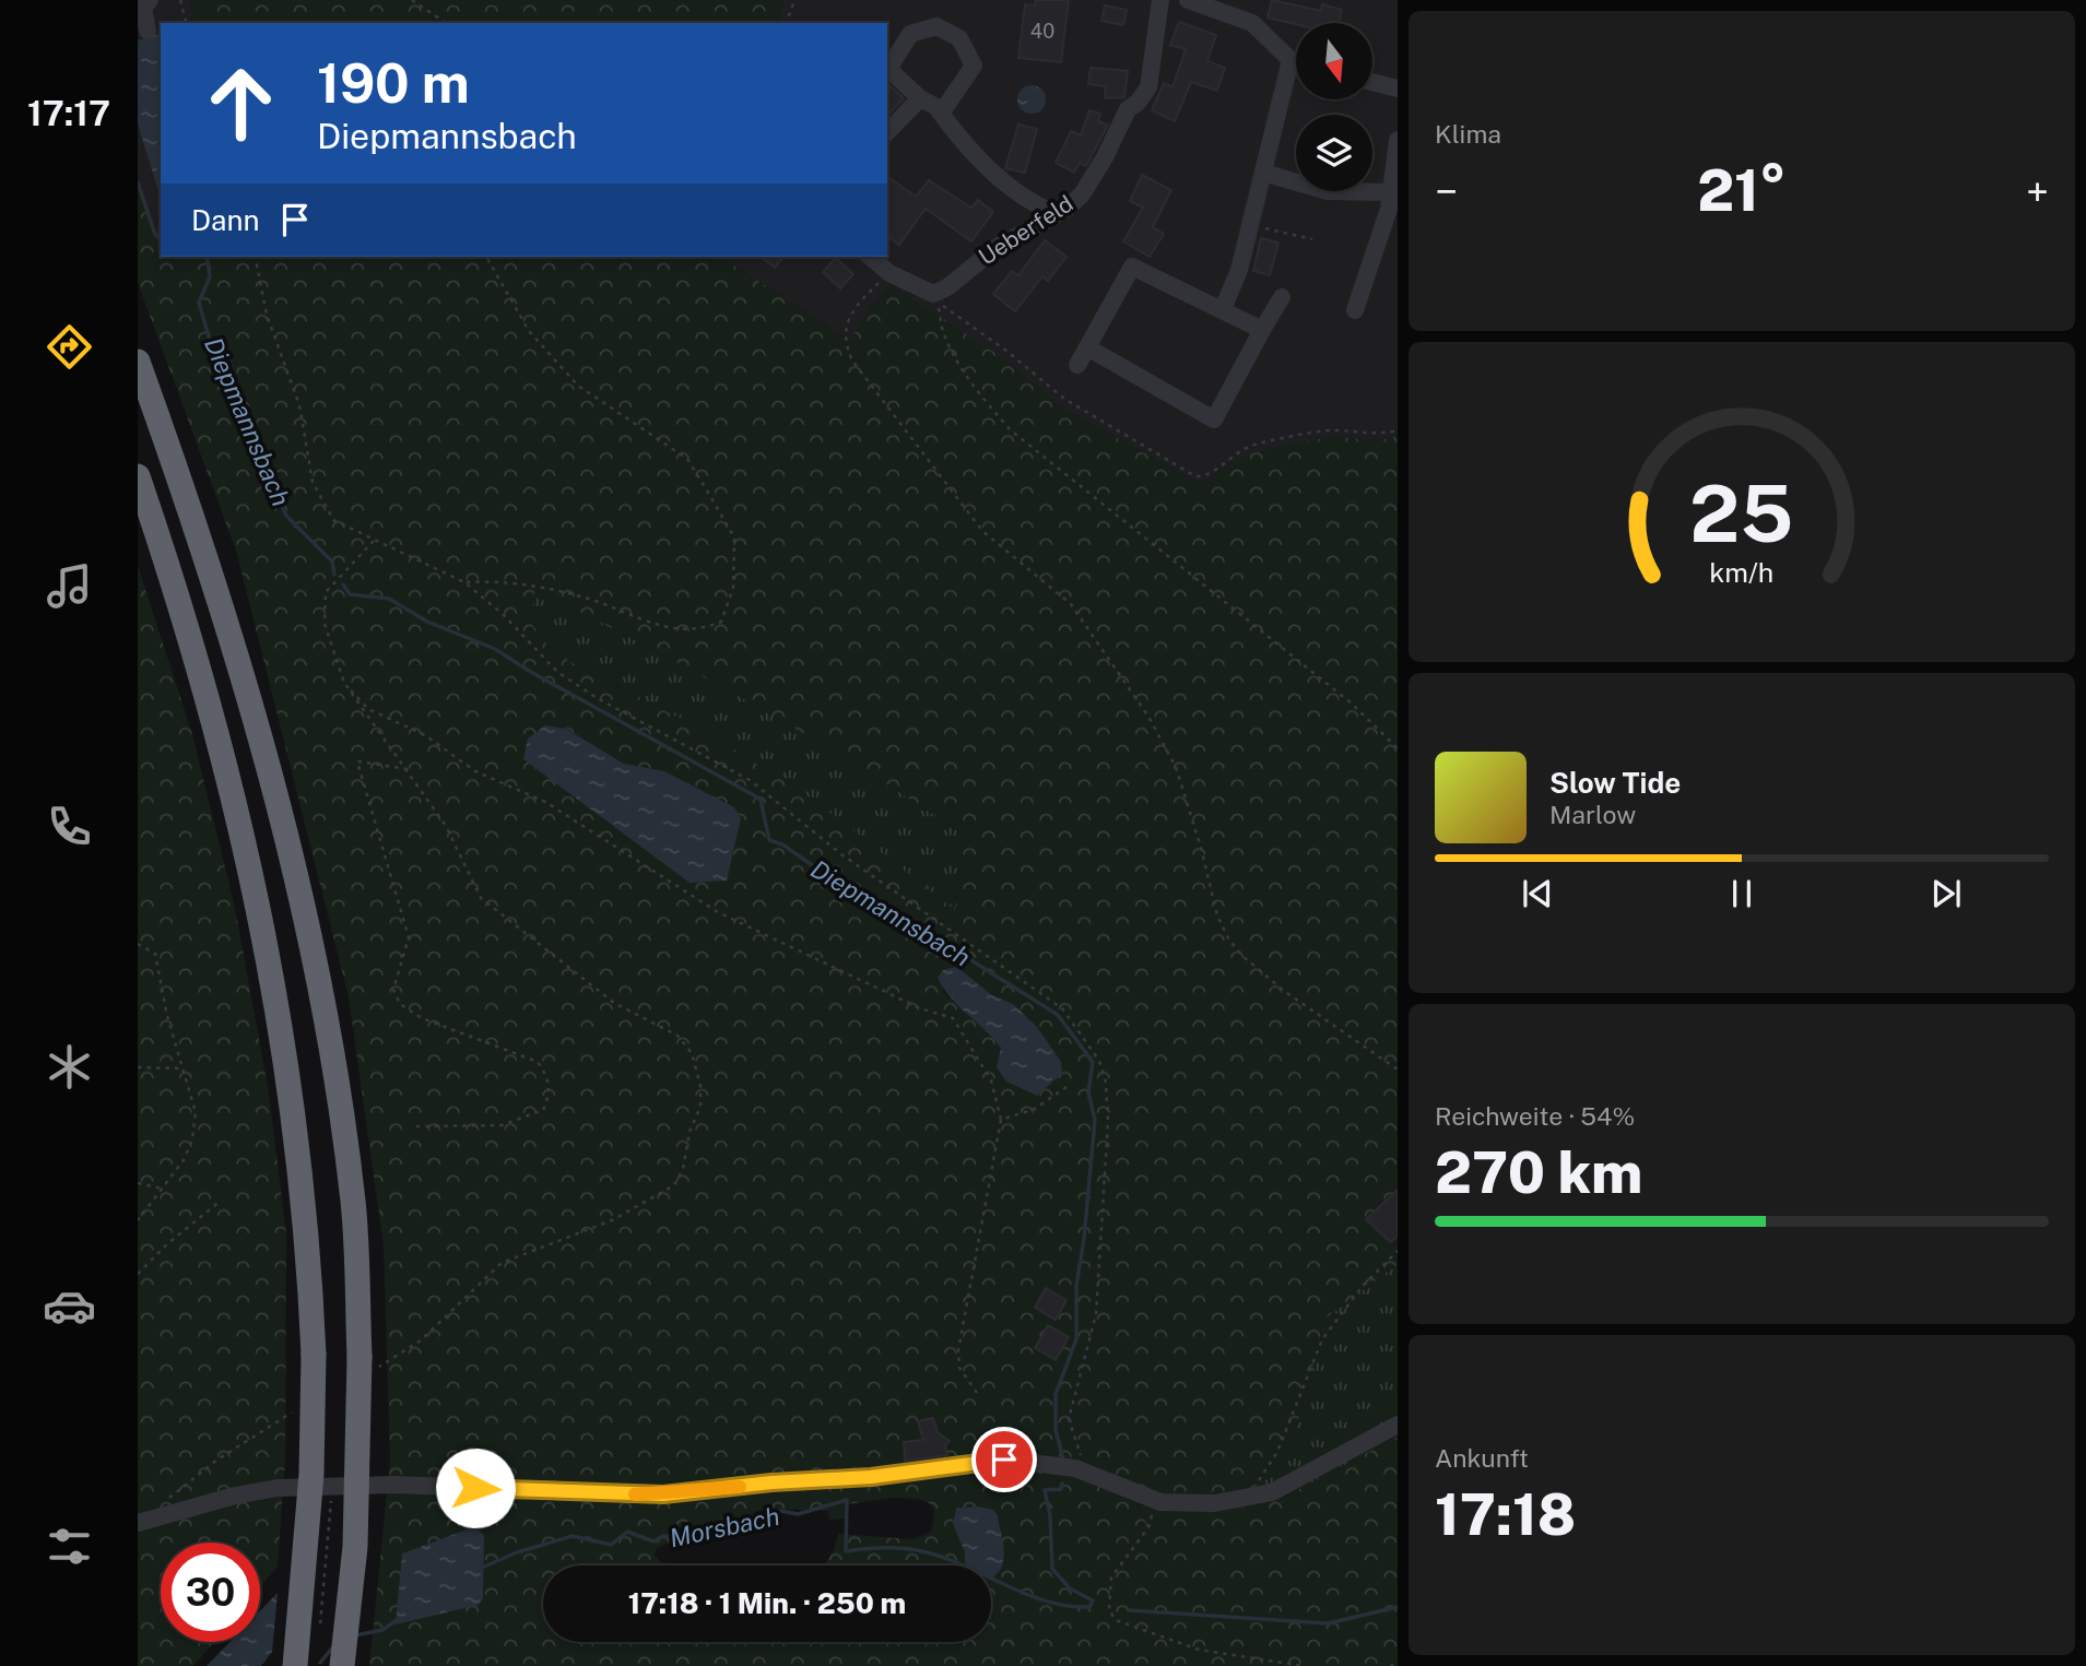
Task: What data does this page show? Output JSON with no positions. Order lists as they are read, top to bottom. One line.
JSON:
{"streets":{"street":["Ueberfeld"]},"water":["Diepmannsbach","Morsbach"],"house_numbers":["40"],"north":"bottom","page":{"tabs":"17:17","tile":["Klima",["Reichweite · 54%","270 km"],["Ankunft","17:18"]],"turn":["190 m","Diepmannsbach"],"heat":["−","21°","+"],"then":"Dann","song":["Slow Tide","Marlow"],"limit":"30","trip":"17:18 · 1 Min. · 250 m","gauge":["25","km/h"]}}
